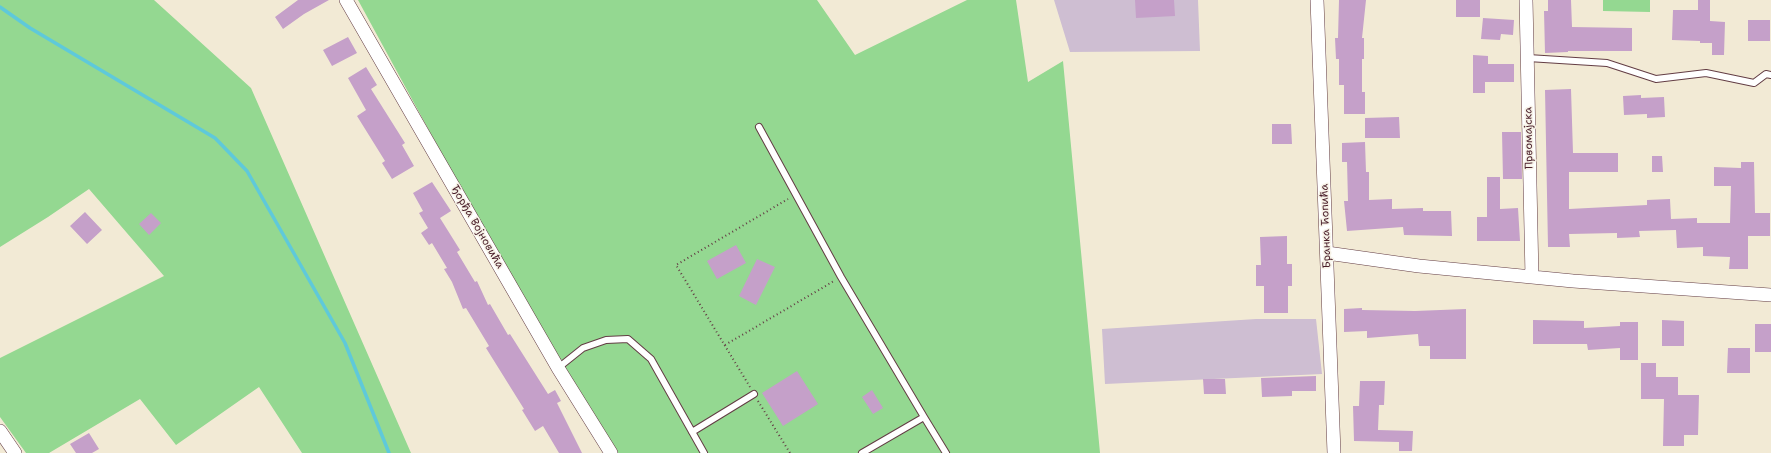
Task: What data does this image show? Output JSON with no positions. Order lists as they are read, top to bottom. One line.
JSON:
{"streets":{"street":["Првомајска","Бранка Ћопића","Ђорђа Војновића"]}}
